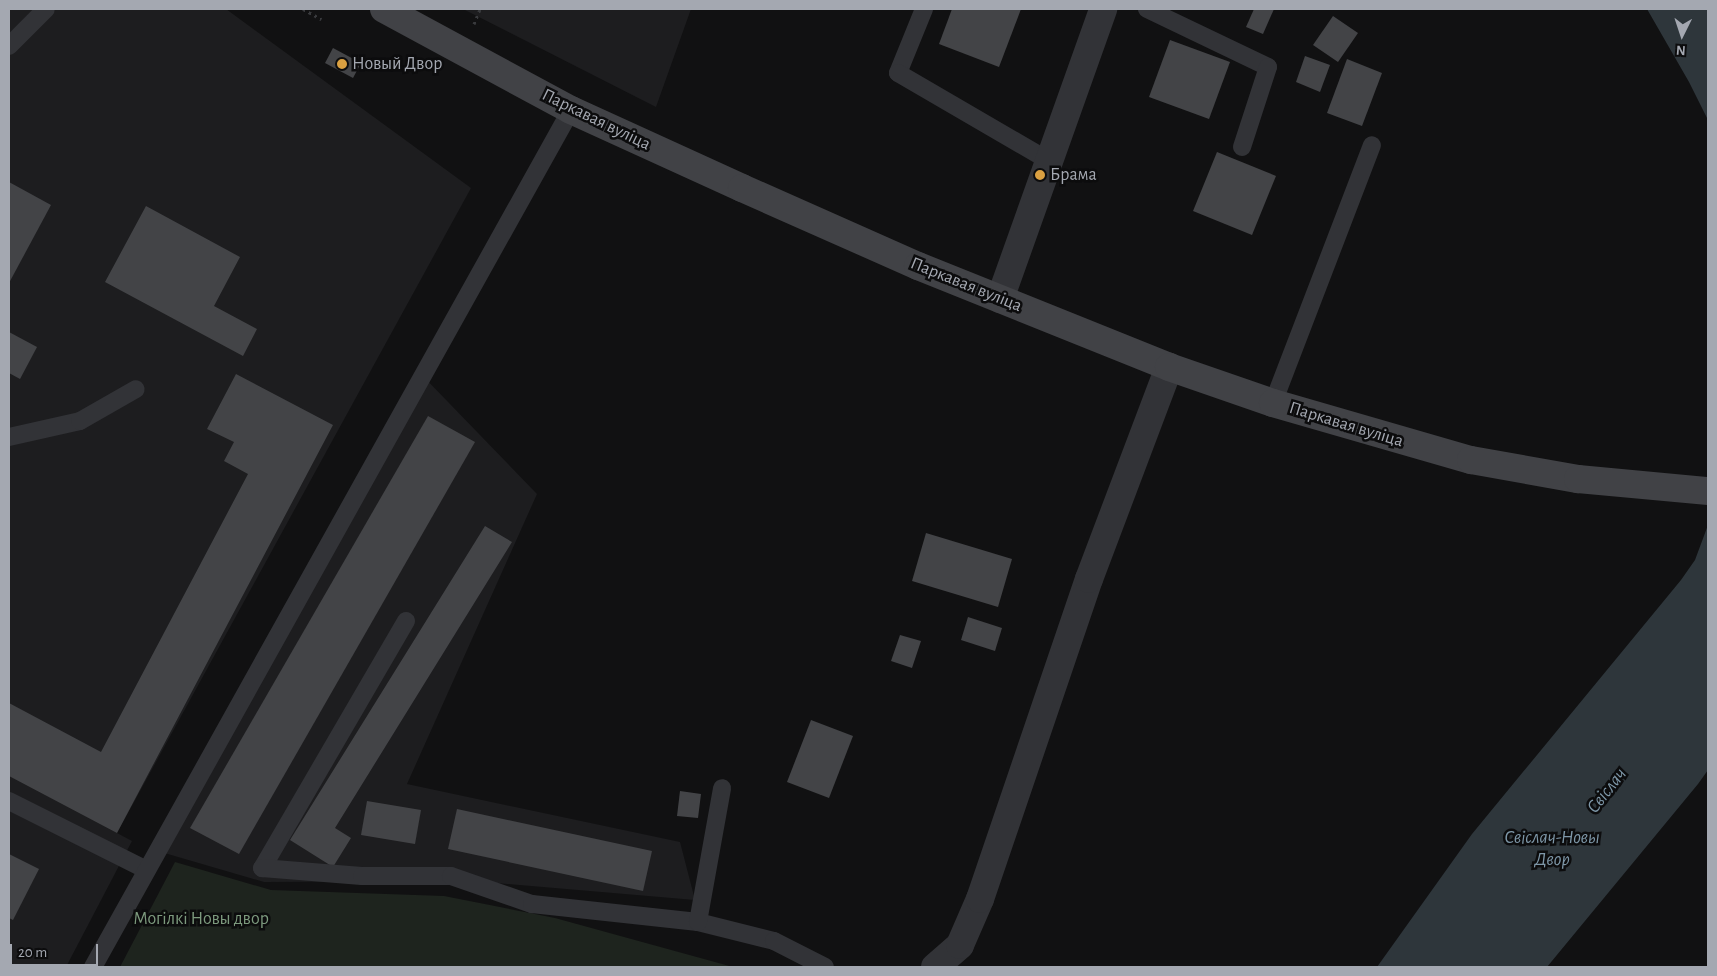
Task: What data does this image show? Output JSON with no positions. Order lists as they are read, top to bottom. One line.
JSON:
{"streets":{"main road":["Паркавая вуліца"]},"water":["Свіслач","Свіслач-Новы Двор"],"parks":["Могілкі Новы двор"],"places":["Новый Двор","Брама"],"scale_bar":"20 m","north":"bottom"}
